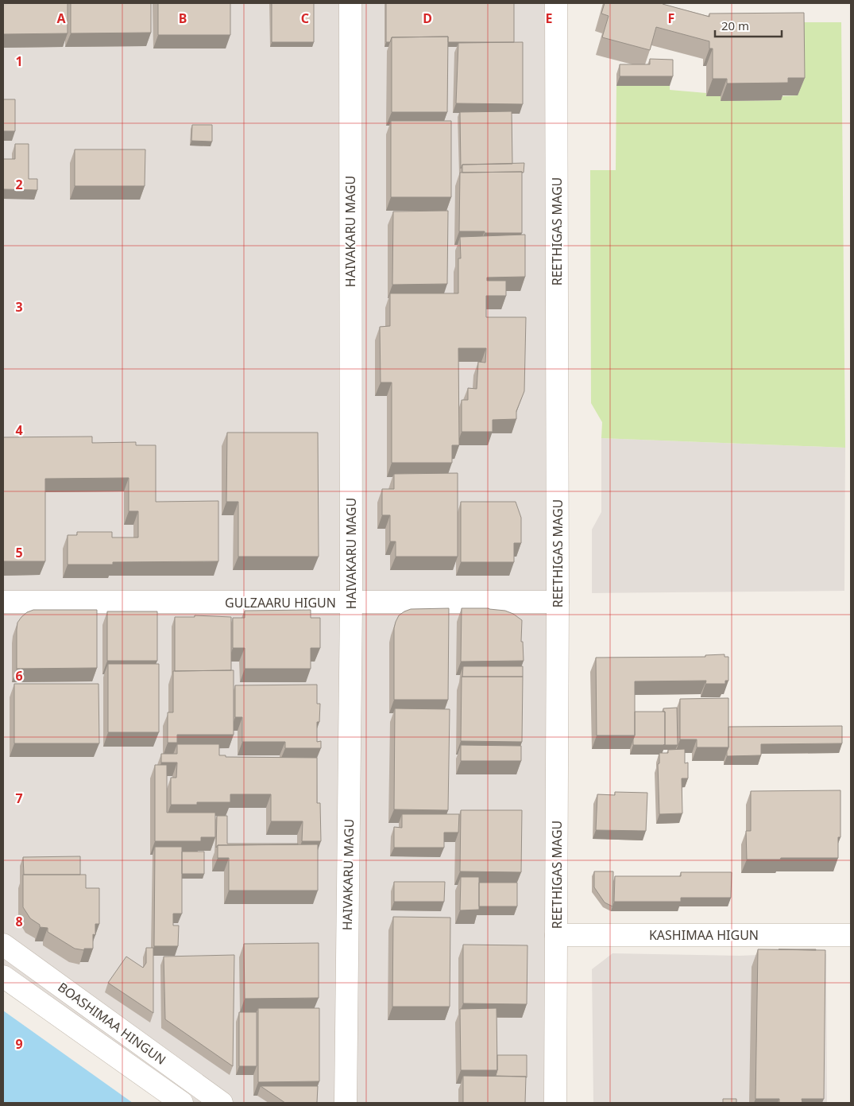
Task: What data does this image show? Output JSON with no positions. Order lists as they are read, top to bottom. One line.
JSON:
{"streets":{"street":["HAIVAKARU MAGU","REETHIGAS MAGU","GULZAARU HIGUN","KASHIMAA HIGUN","BOASHIMAA HINGUN"]},"crossings":[["HAIVAKARU MAGU","GULZAARU HIGUN"],["REETHIGAS MAGU","GULZAARU HIGUN"],["REETHIGAS MAGU","KASHIMAA HIGUN"]],"scale_bar":"20 m","grid":{"columns":["A","B","C","D","E","F"],"rows":["1","2","3","4","5","6","7","8","9"]}}
